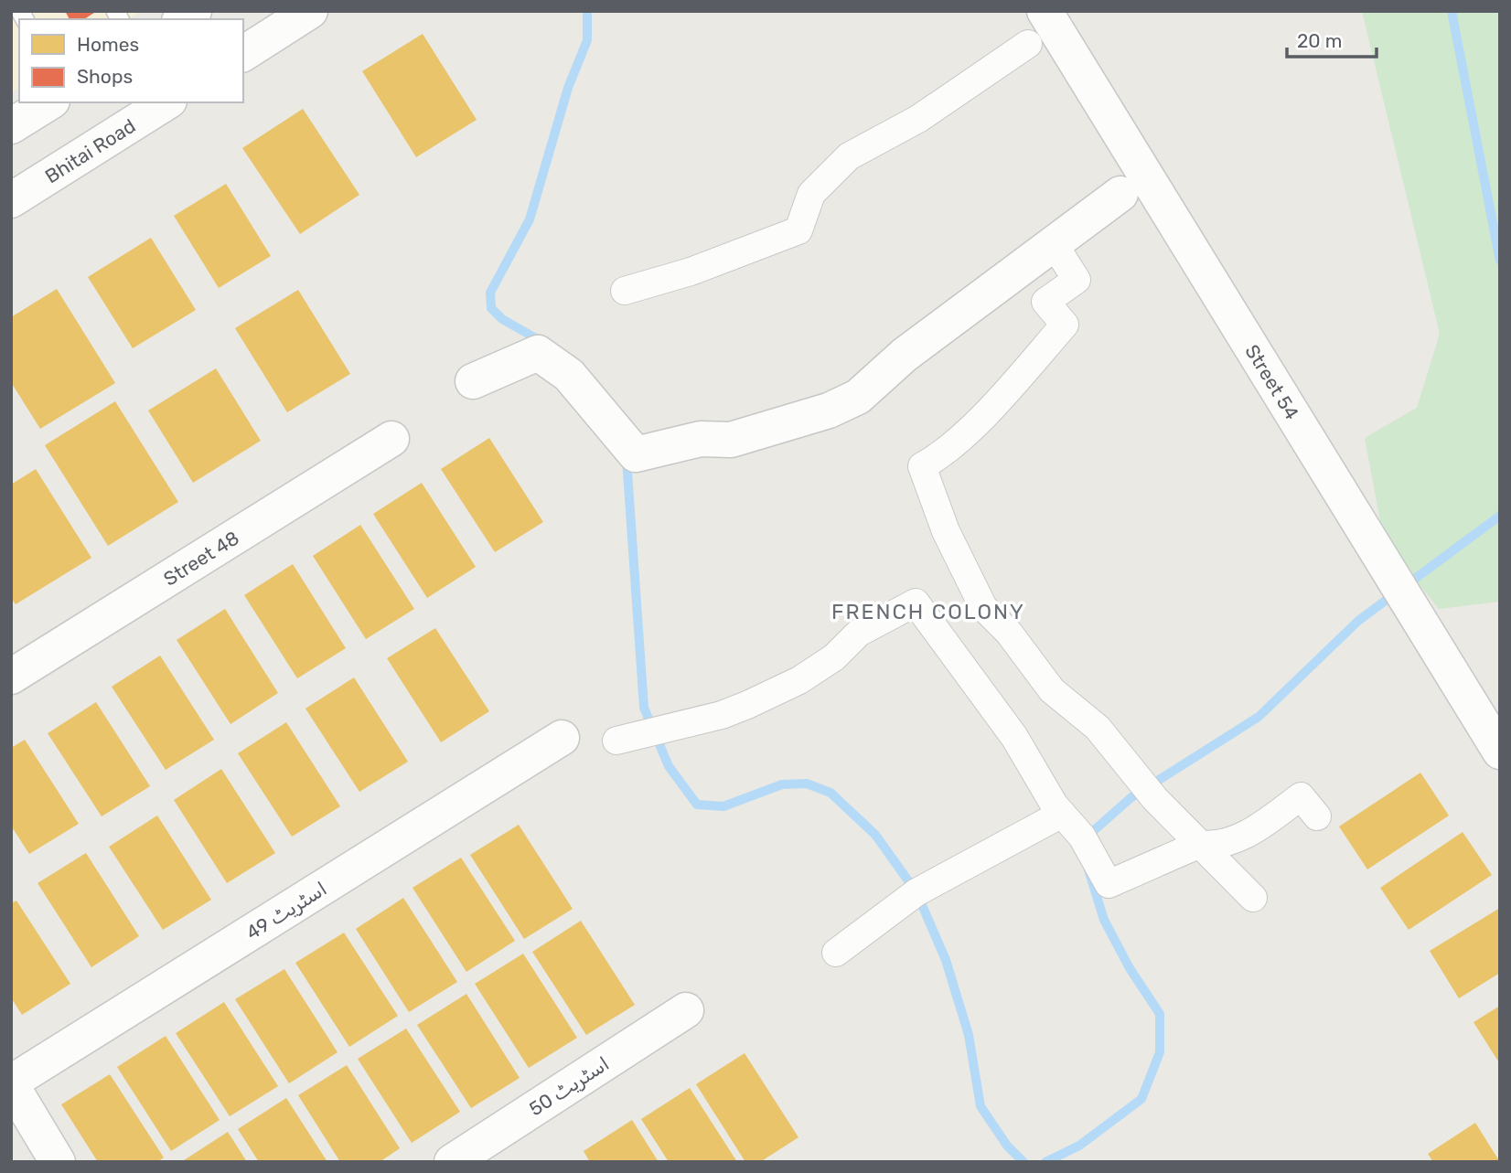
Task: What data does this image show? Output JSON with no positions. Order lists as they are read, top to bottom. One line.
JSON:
{"streets":{"street":["Bhitai Road","Street 54","Street 48","اسٹریٹ 49","اسٹریٹ 50"]},"districts":["FRENCH COLONY"],"legend":["Homes","Shops"],"scale_bar":"20 m"}
